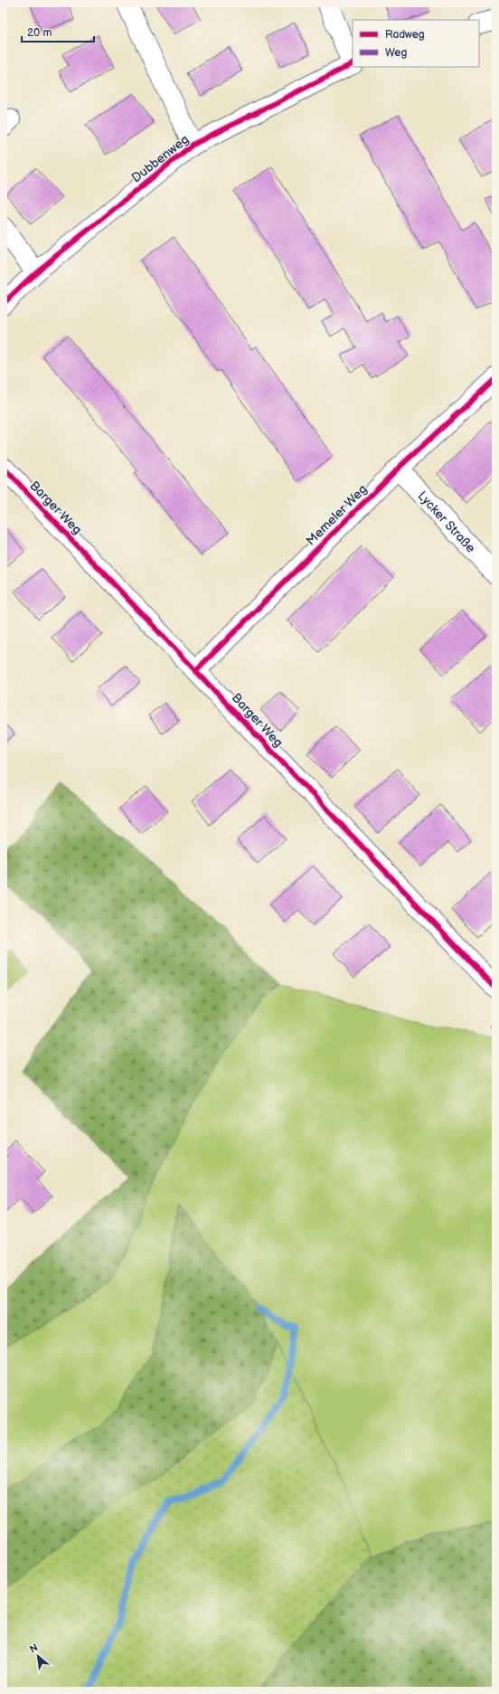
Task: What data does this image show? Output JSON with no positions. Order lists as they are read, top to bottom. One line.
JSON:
{"streets":{"street":["Dubbenweg","Barger Weg","Memeler Weg","Lycker Straße"]},"crossings":[["Barger Weg","Memeler Weg"],["Memeler Weg","Lycker Straße"]],"legend":["Radweg","Weg"],"scale_bar":"20 m","north":"top left"}
